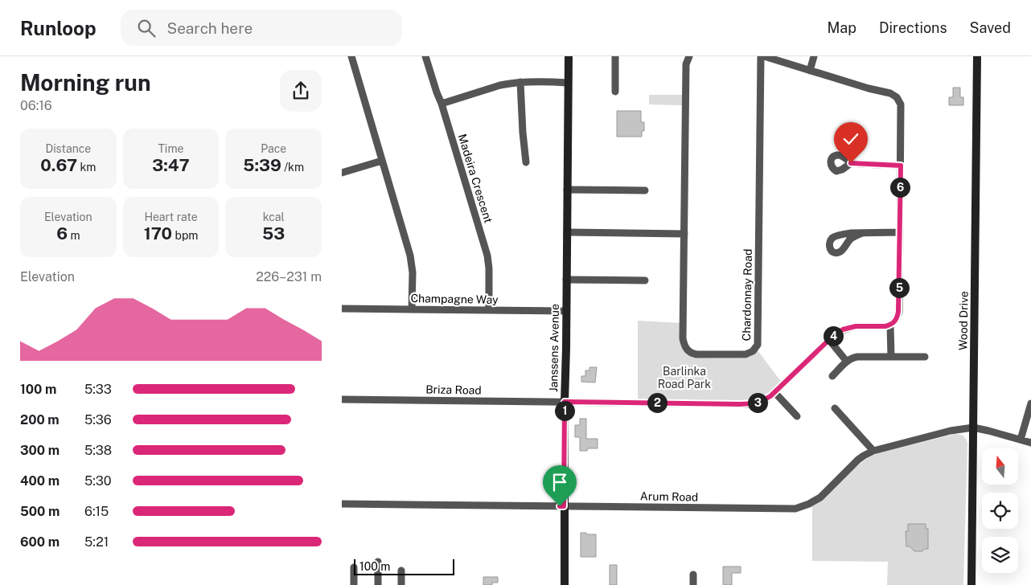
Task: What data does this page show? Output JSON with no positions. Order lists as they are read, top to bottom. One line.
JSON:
{"streets":{"street":["Madeira Crescent","Chardonnay Road","Champagne Way","Wood Drive","Janssens Avenue","Briza Road","Arum Road"]},"crossings":[["Madeira Crescent","Champagne Way"],["Champagne Way","Janssens Avenue"],["Wood Drive","Arum Road"],["Janssens Avenue","Briza Road"],["Janssens Avenue","Arum Road"]],"parks":["Barlinka Road Park"],"scale_bar":"100 m","north":"top","page":{"header":"Runloop","search":"Search here","nav":["Map","Directions","Saved"],"heading":["Morning run","06:16"],"stats":[["Distance","0.67 km"],["Time","3:47"],["Pace","5:39 /km"],["Elevation","6 m"],["Heart rate","170 bpm"],["kcal","53"]],"pins":["6","5","4","2","3","1"],"chart":["Elevation","226–231 m"],"list":[{"name":"100 m","note":"5:33"},{"name":"200 m","note":"5:36"},{"name":"300 m","note":"5:38"},{"name":"400 m","note":"5:30"},{"name":"500 m","note":"6:15"},{"name":"600 m","note":"5:21"}],"scale":"100 m"}}
